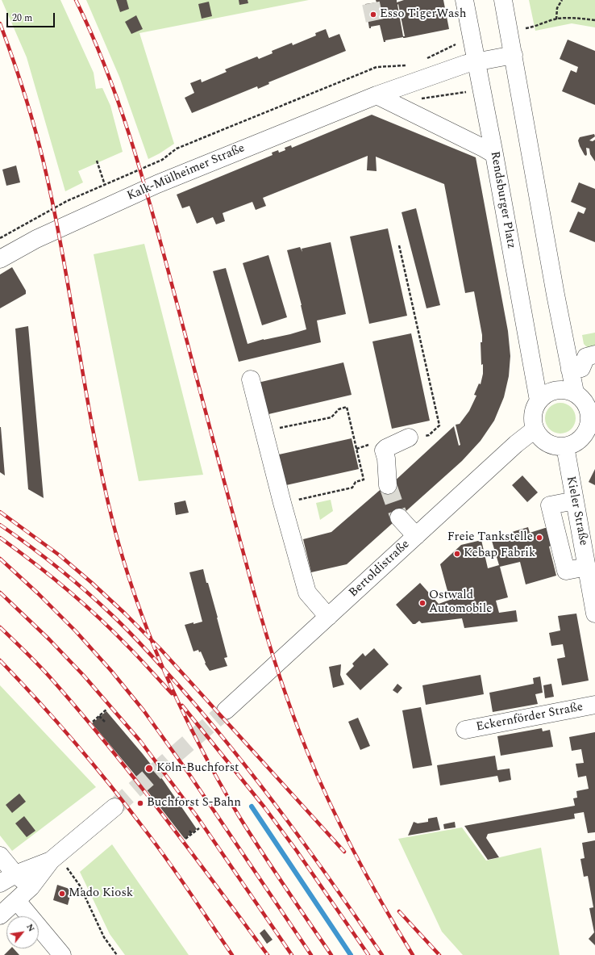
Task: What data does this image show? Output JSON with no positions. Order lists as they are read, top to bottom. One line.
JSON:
{"streets":{"street":["Kalk-Mülheimer Straße","Rendsburger Platz","Kieler Straße","Bertoldistraße","Eckernförder Straße"]},"crossings":[["Kalk-Mülheimer Straße","Rendsburger Platz"],["Rendsburger Platz","Kieler Straße"],["Rendsburger Platz","Bertoldistraße"],["Kieler Straße","Bertoldistraße"]],"places":["Esso TigerWash","Freie Tankstelle","Kebap Fabrik","Ostwald Automobile","Köln-Buchforst","Buchforst S-Bahn","Mado Kiosk"],"scale_bar":"20 m","north":"top right"}
